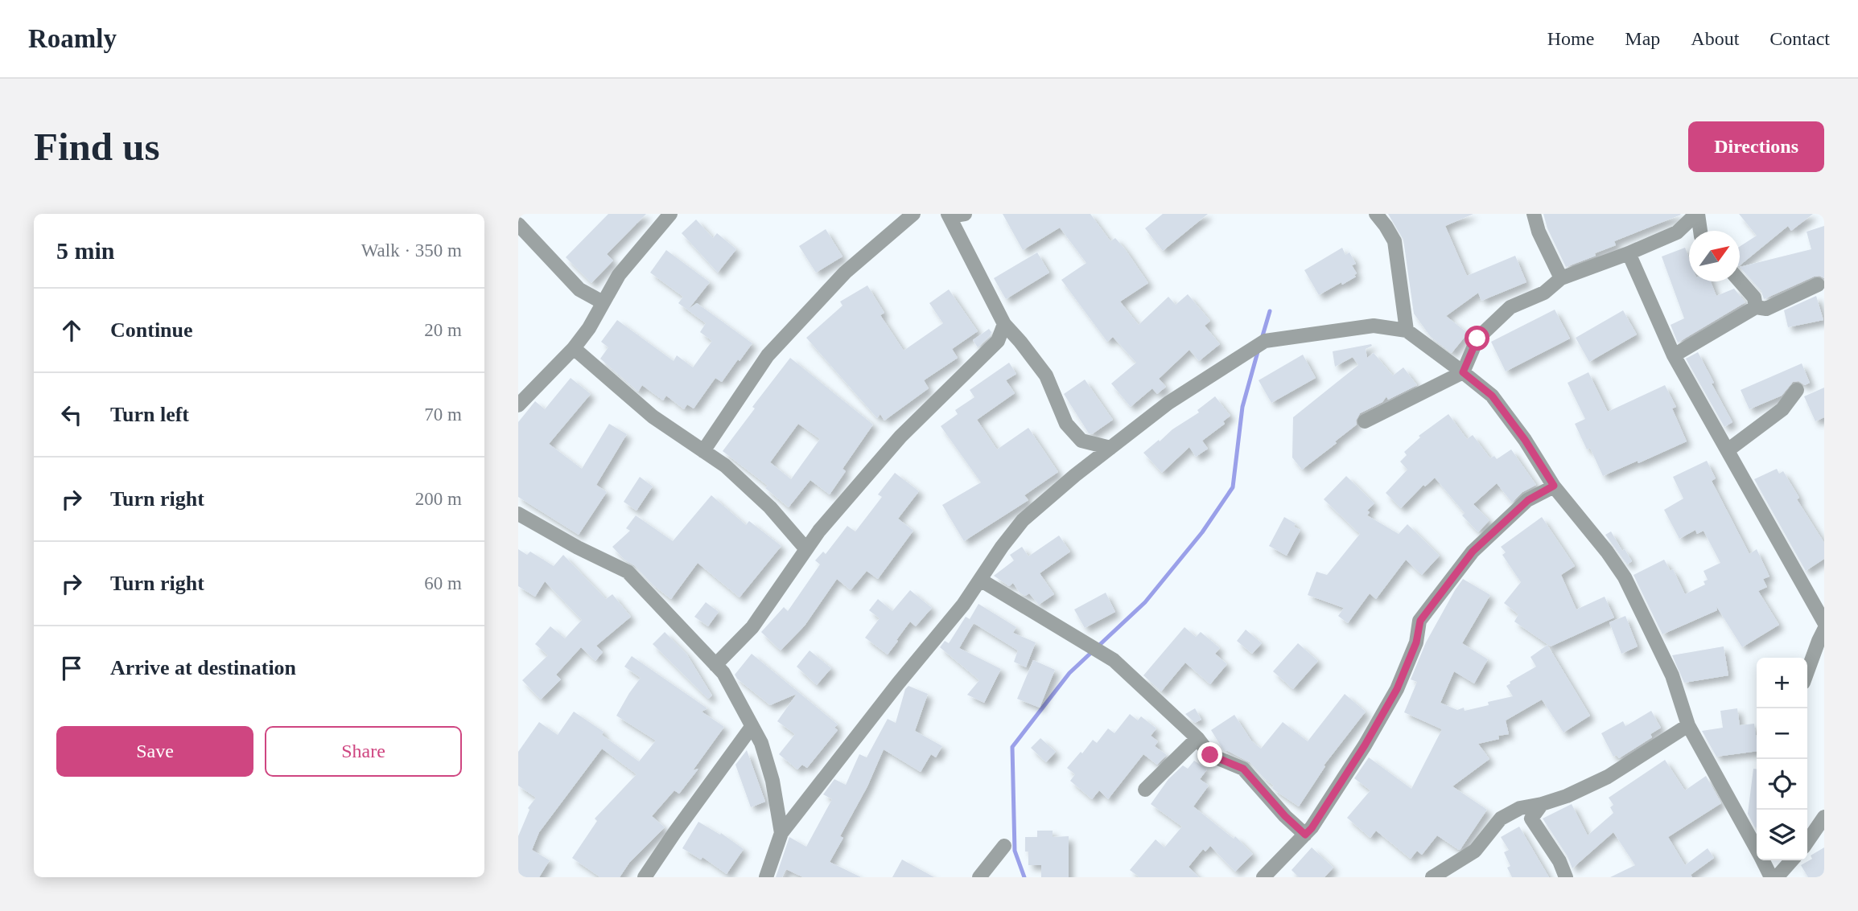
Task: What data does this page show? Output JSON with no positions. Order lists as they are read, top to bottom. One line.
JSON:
{"north":"top right","page":{"header":"Roamly","nav":["Home","Map","About","Contact"],"buttons":["Directions",["Save","Share"]],"title":"Find us","heading":["5 min","Walk · 350 m"],"list":[["Continue","20 m"],["Turn left","70 m"],["Turn right","200 m"],["Turn right","60 m"],"Arrive at destination"],"map_buttons":["+","−"]}}
